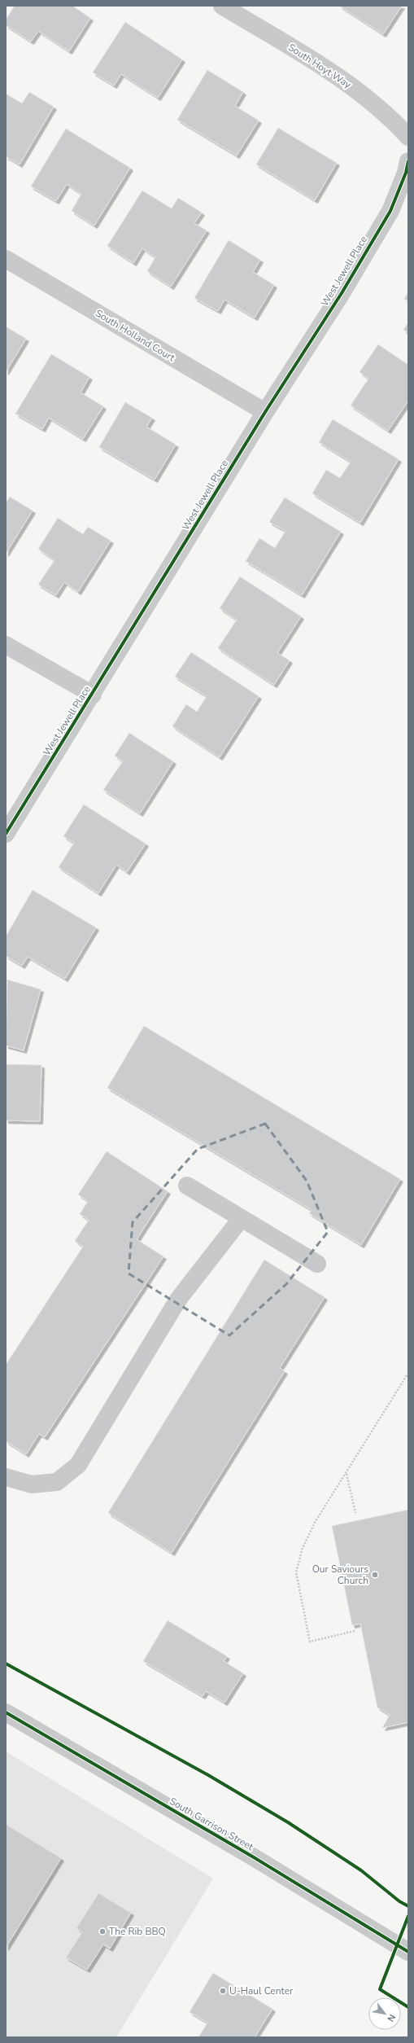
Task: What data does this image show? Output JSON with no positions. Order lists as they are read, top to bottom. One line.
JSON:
{"streets":{"street":["South Hoyt Way","West Jewell Place","South Holland Court","South Garrison Street"]},"crossings":[["West Jewell Place","South Holland Court"]],"places":["Our Saviours Church","The Rib BBQ","U-Haul Center"],"north":"bottom right"}
